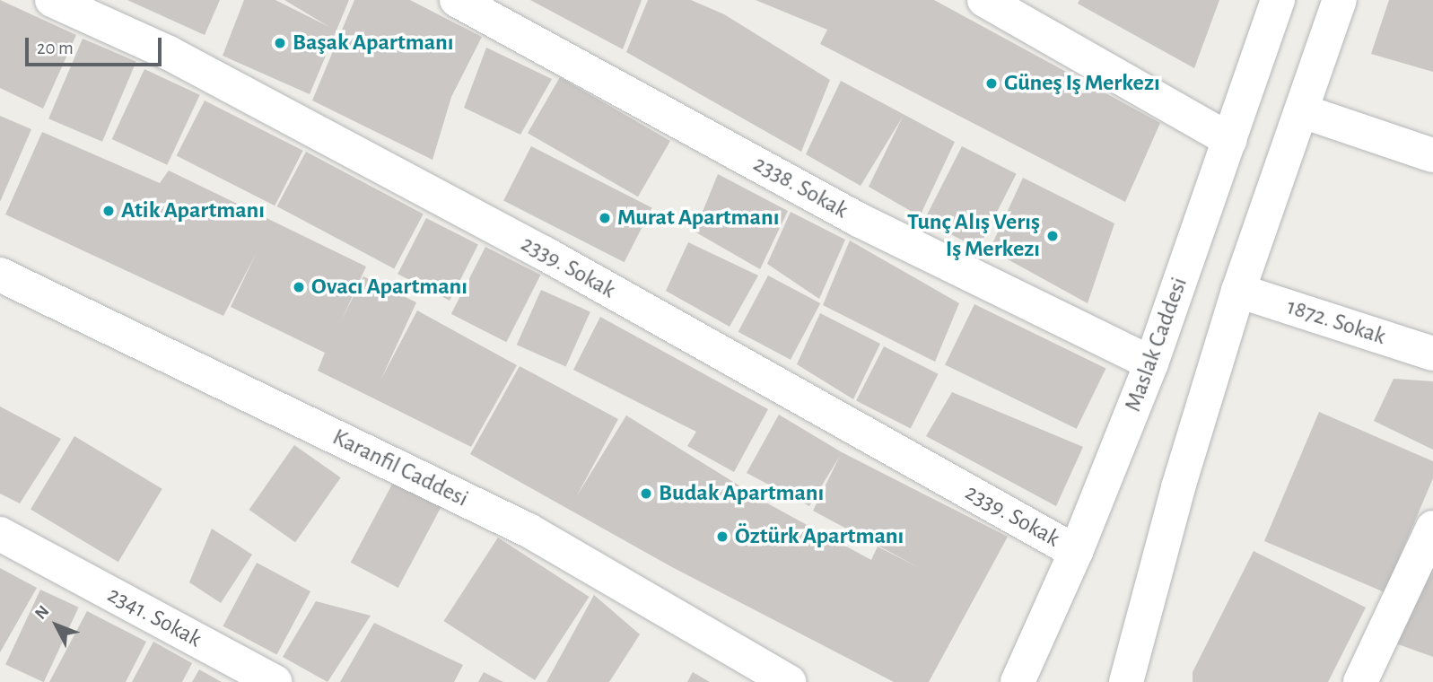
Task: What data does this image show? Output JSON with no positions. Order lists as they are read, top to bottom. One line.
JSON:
{"streets":{"street":["2338. Sokak","2339. Sokak","1872. Sokak","Maslak Caddesi","Karanfil Caddesi","2341. Sokak"]},"crossings":[["2338. Sokak","Maslak Caddesi"],["2339. Sokak","Maslak Caddesi"]],"places":["Başak Apartmanı","Güneş Iş Merkezı","Atik Apartmanı","Murat Apartmanı","Tunç Alış Verış Iş Merkezı","Ovacı Apartmanı","Budak Apartmanı","Öztürk Apartmanı"],"scale_bar":"20 m","north":"top left"}
